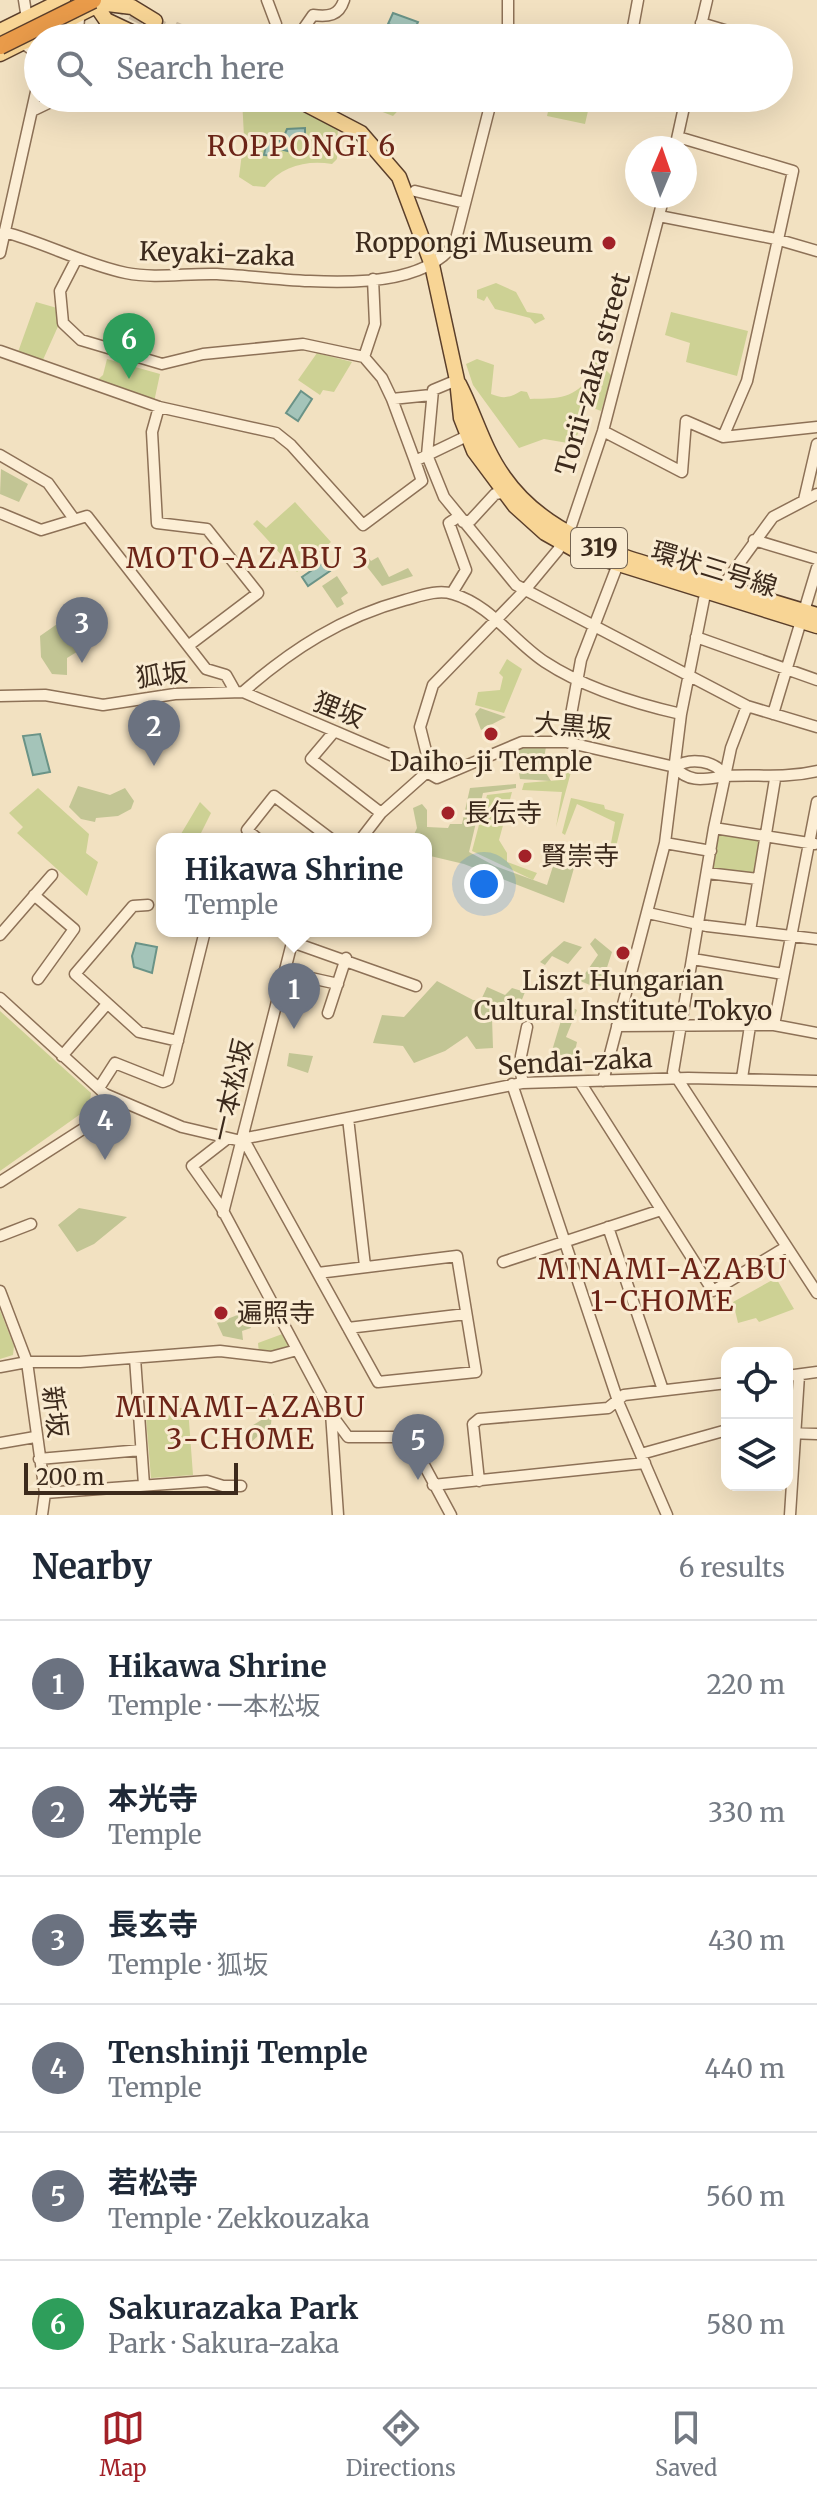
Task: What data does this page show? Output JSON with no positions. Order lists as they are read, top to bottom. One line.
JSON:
{"streets":{"main road":["319","環状三号線"],"street":["Keyaki-zaka","Torii-zaka street","狐坂","狸坂","大黒坂","Sendai-zaka","一本松坂","新坂"]},"crossings":[["Keyaki-zaka","環状三号線"],["Torii-zaka street","環状三号線"],["Torii-zaka street","狸坂"],["狐坂","狸坂"],["Sendai-zaka","一本松坂"]],"districts":["ROPPONGI 6","MOTO-AZABU 3","MINAMI-AZABU 1-CHOME","MINAMI-AZABU 3-CHOME"],"places":["Roppongi Museum","Daiho-ji Temple","長伝寺","賢崇寺","Liszt Hungarian Cultural Institute Tokyo","遍照寺"],"scale_bar":"200 m","north":"top","page":{"search":"Search here","pins":["6","3","2","1","4","5"],"popup":["Hikawa Shrine","Temple"],"scale":"200 m","heading":["Nearby","6 results"],"list":[{"mark":"1","name":"Hikawa Shrine","note":"Temple · 一本松坂","value":"220 m"},{"mark":"2","name":"本光寺","note":"Temple","value":"330 m"},{"mark":"3","name":"長玄寺","note":"Temple · 狐坂","value":"430 m"},{"mark":"4","name":"Tenshinji Temple","note":"Temple","value":"440 m"},{"mark":"5","name":"若松寺","note":"Temple · Zekkouzaka","value":"560 m"},{"mark":"6","name":"Sakurazaka Park","note":"Park · Sakura-zaka","value":"580 m"}],"nav":["Map","Directions","Saved"]}}
